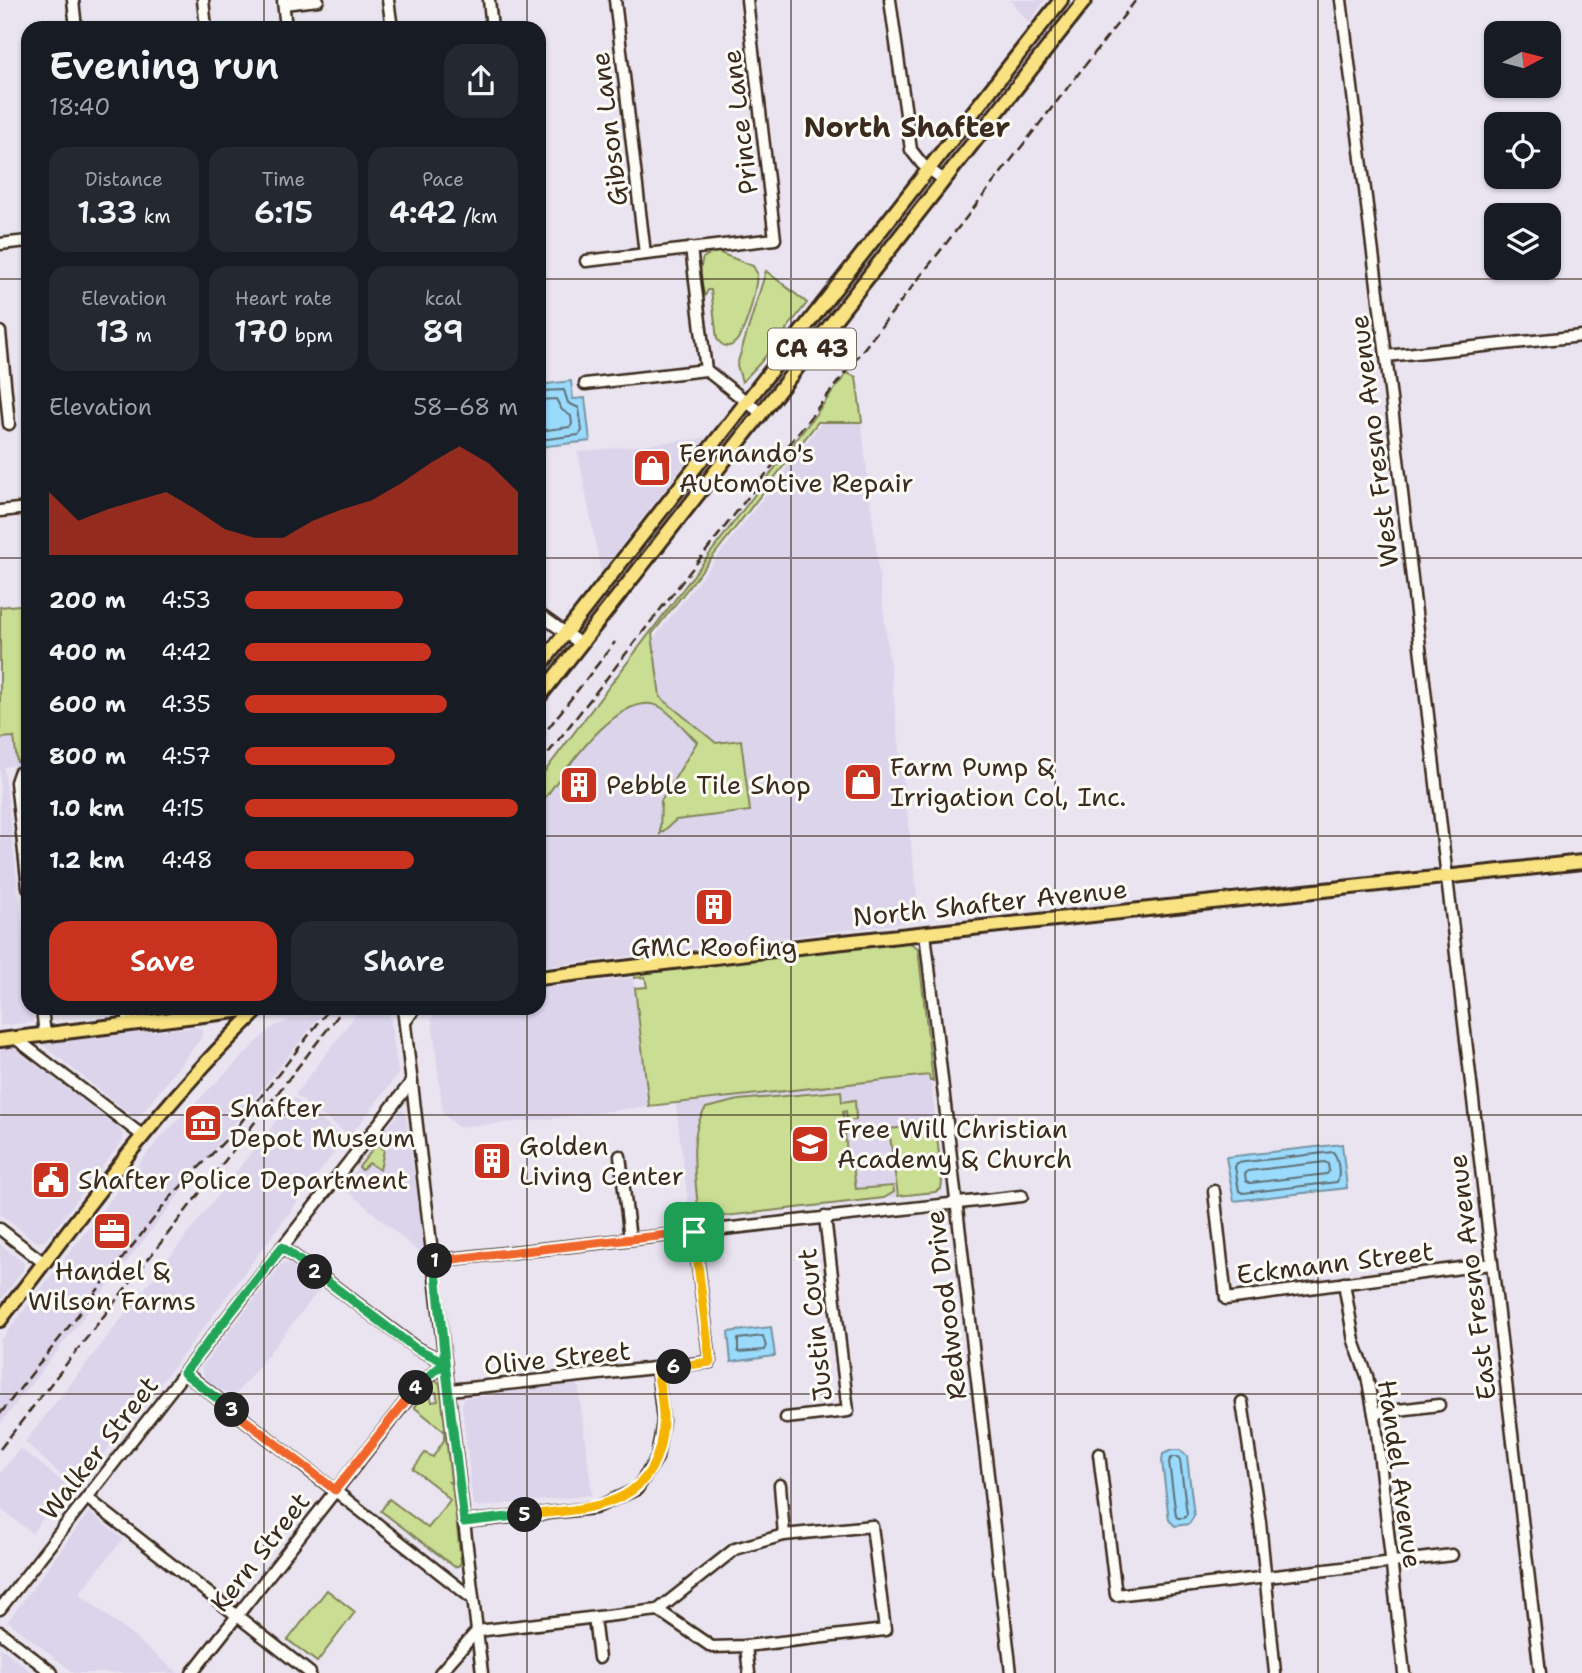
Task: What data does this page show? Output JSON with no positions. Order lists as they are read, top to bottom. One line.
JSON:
{"streets":{"main road":["CA 43","North Shafter Avenue"],"street":["Prince Lane","Gibson Lane","West Fresno Avenue","Eckmann Street","East Fresno Avenue","Redwood Drive","Justin Court","Olive Street","Walker Street","Handel Avenue","Kern Street"]},"crossings":[["West Fresno Avenue","North Shafter Avenue"],["West Fresno Avenue","East Fresno Avenue"],["North Shafter Avenue","East Fresno Avenue"],["North Shafter Avenue","Redwood Drive"],["Eckmann Street","East Fresno Avenue"],["Eckmann Street","Handel Avenue"]],"districts":["North Shafter"],"places":{"shop":["Fernando's Automotive Repair","Farm Pump & Irrigation Col, Inc."],"building":["Pebble Tile Shop","GMC Roofing","Golden Living Center"],"museum":["Shafter Depot Museum"],"school or university":["Free Will Christian Academy & Church"],"public building":["Shafter Police Department"],"office":["Handel & Wilson Farms"]},"north":"right","page":{"heading":["Evening run","18:40"],"stats":[["Distance","1.33 km"],["Time","6:15"],["Pace","4:42 /km"],["Elevation","13 m"],["Heart rate","170 bpm"],["kcal","89"]],"chart":["Elevation","58–68 m"],"list":[{"name":"200 m","note":"4:53"},{"name":"400 m","note":"4:42"},{"name":"600 m","note":"4:35"},{"name":"800 m","note":"4:57"},{"name":"1.0 km","note":"4:15"},{"name":"1.2 km","note":"4:48"}],"buttons":["Save","Share"],"pins":["1","2","6","4","3","5"]}}
